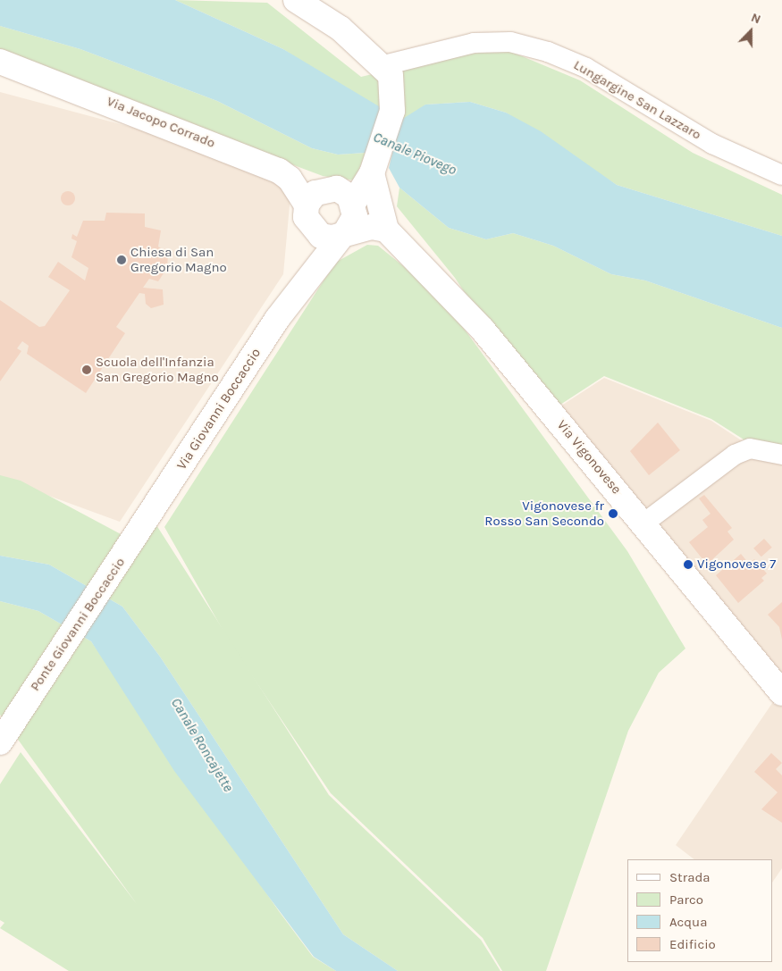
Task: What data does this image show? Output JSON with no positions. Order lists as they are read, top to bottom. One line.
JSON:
{"streets":{"main road":["Via Jacopo Corrado","Via Giovanni Boccaccio","Via Vigonovese","Ponte Giovanni Boccaccio"],"street":["Lungargine San Lazzaro"]},"crossings":[["Via Jacopo Corrado","Via Giovanni Boccaccio"],["Via Jacopo Corrado","Via Vigonovese"],["Via Giovanni Boccaccio","Via Vigonovese"],["Via Giovanni Boccaccio","Ponte Giovanni Boccaccio"]],"water":["Canale Piovego","Canale Roncajette"],"places":["Chiesa di San Gregorio Magno","Scuola dell'Infanzia San Gregorio Magno","Vigonovese fr Rosso San Secondo","Vigonovese 7"],"legend":["Strada","Parco","Acqua","Edificio"],"north":"top"}
